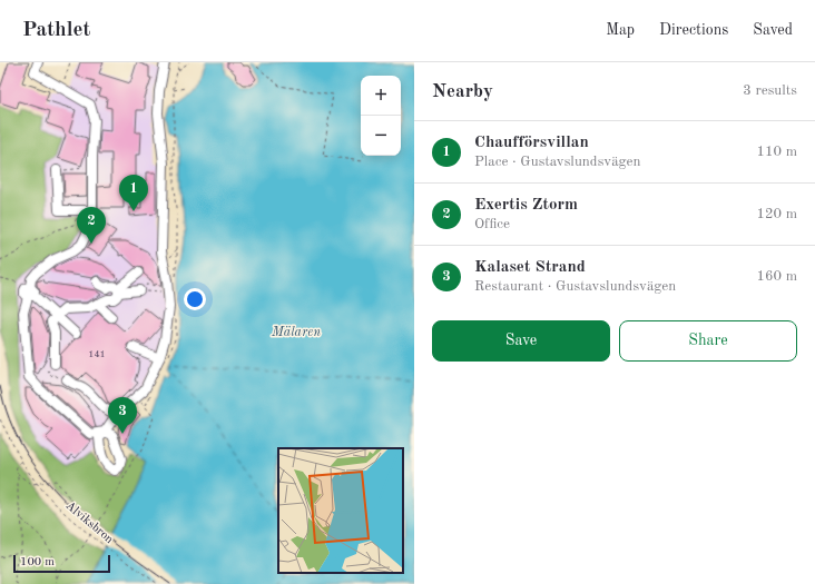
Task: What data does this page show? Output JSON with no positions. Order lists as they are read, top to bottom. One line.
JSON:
{"streets":{"path":["Alviksbron"]},"water":["Mälaren"],"house_numbers":["141"],"scale_bar":"100 m","page":{"header":"Pathlet","nav":["Map","Directions","Saved"],"heading":["Nearby","3 results"],"map_buttons":["+","−"],"list":[{"mark":"1","name":"Chaufförsvillan","note":"Place · Gustavslundsvägen","value":"110 m"},{"mark":"2","name":"Exertis Ztorm","note":"Office","value":"120 m"},{"mark":"3","name":"Kalaset Strand","note":"Restaurant · Gustavslundsvägen","value":"160 m"}],"pins":["1","2","3"],"buttons":["Save","Share"],"scale":"100 m"}}
